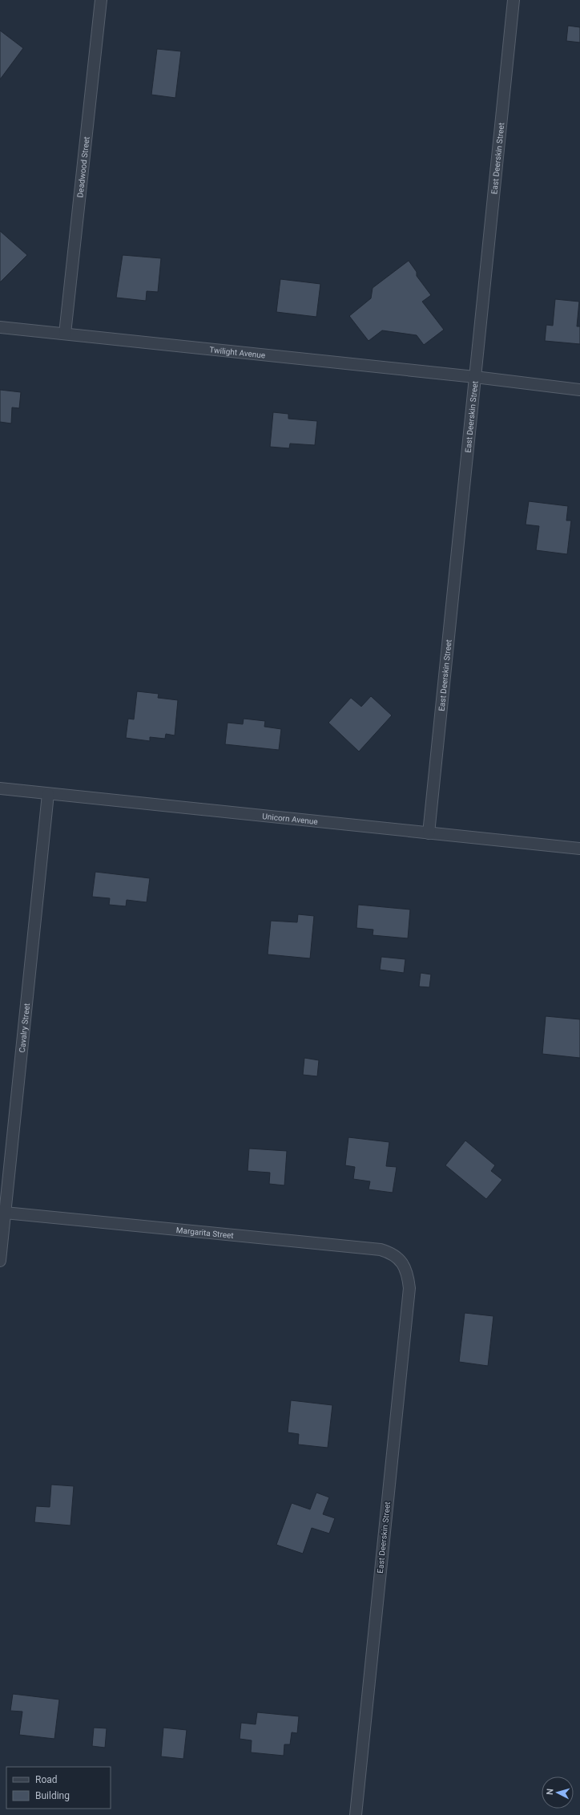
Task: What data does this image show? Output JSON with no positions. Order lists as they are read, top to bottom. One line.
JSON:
{"streets":{"street":["East Deerskin Street","Deadwood Street","Twilight Avenue","Unicorn Avenue","Cavalry Street","Margarita Street"]},"crossings":[["East Deerskin Street","Twilight Avenue"],["East Deerskin Street","Unicorn Avenue"],["East Deerskin Street","Margarita Street"],["Deadwood Street","Twilight Avenue"],["Unicorn Avenue","Cavalry Street"],["Cavalry Street","Margarita Street"]],"legend":["Road","Building"],"north":"left"}
